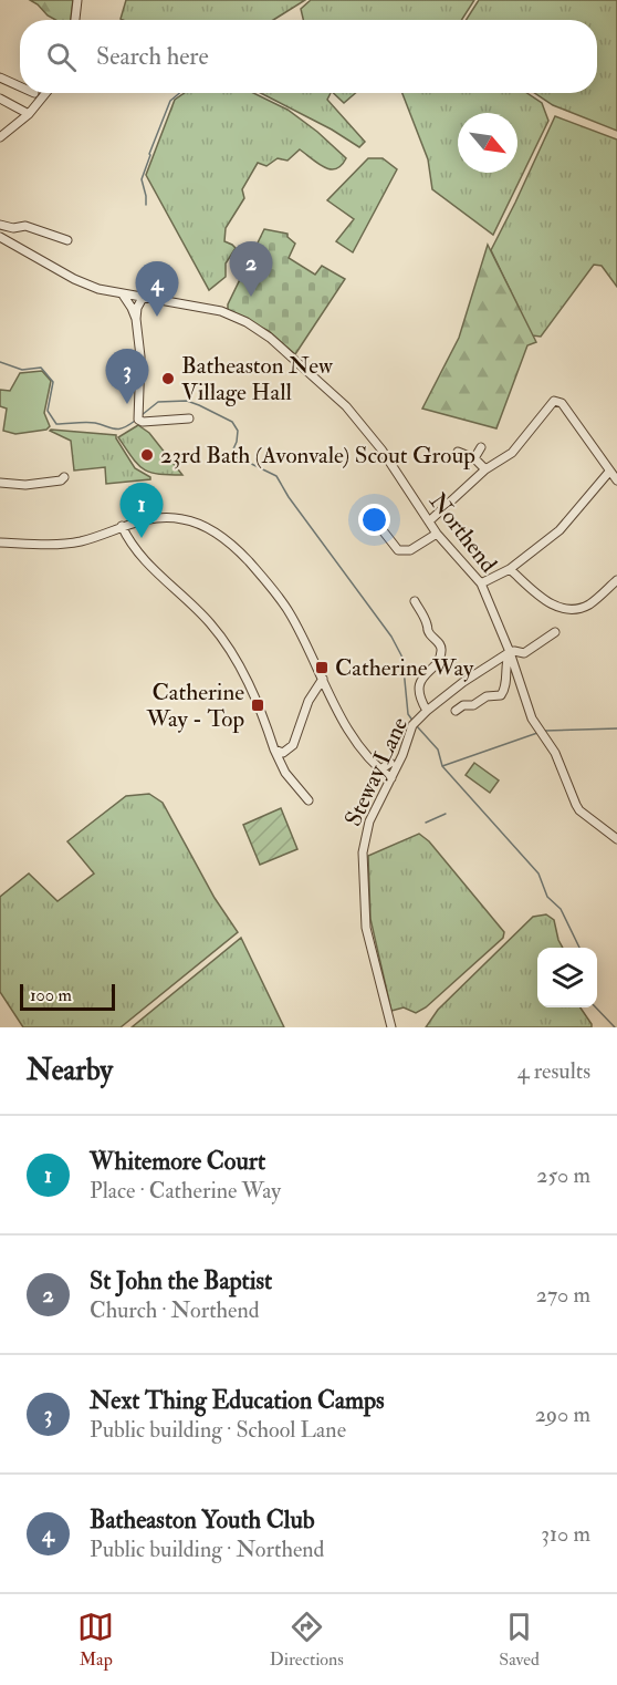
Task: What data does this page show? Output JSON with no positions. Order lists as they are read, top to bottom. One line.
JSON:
{"streets":{"street":["Northend","Steway Lane"]},"crossings":[["Northend","Steway Lane"]],"places":{"other":["Batheaston New Village Hall","23rd Bath (Avonvale) Scout Group"],"transit":["Catherine Way","Catherine Way - Top"]},"scale_bar":"100 m","north":"bottom right","page":{"search":"Search here","pins":["2","4","3","1"],"scale":"100 m","heading":["Nearby","4 results"],"list":[{"mark":"1","name":"Whitemore Court","note":"Place · Catherine Way","value":"250 m"},{"mark":"2","name":"St John the Baptist","note":"Church · Northend","value":"270 m"},{"mark":"3","name":"Next Thing Education Camps","note":"Public building · School Lane","value":"290 m"},{"mark":"4","name":"Batheaston Youth Club","note":"Public building · Northend","value":"310 m"}],"nav":["Map","Directions","Saved"]}}
